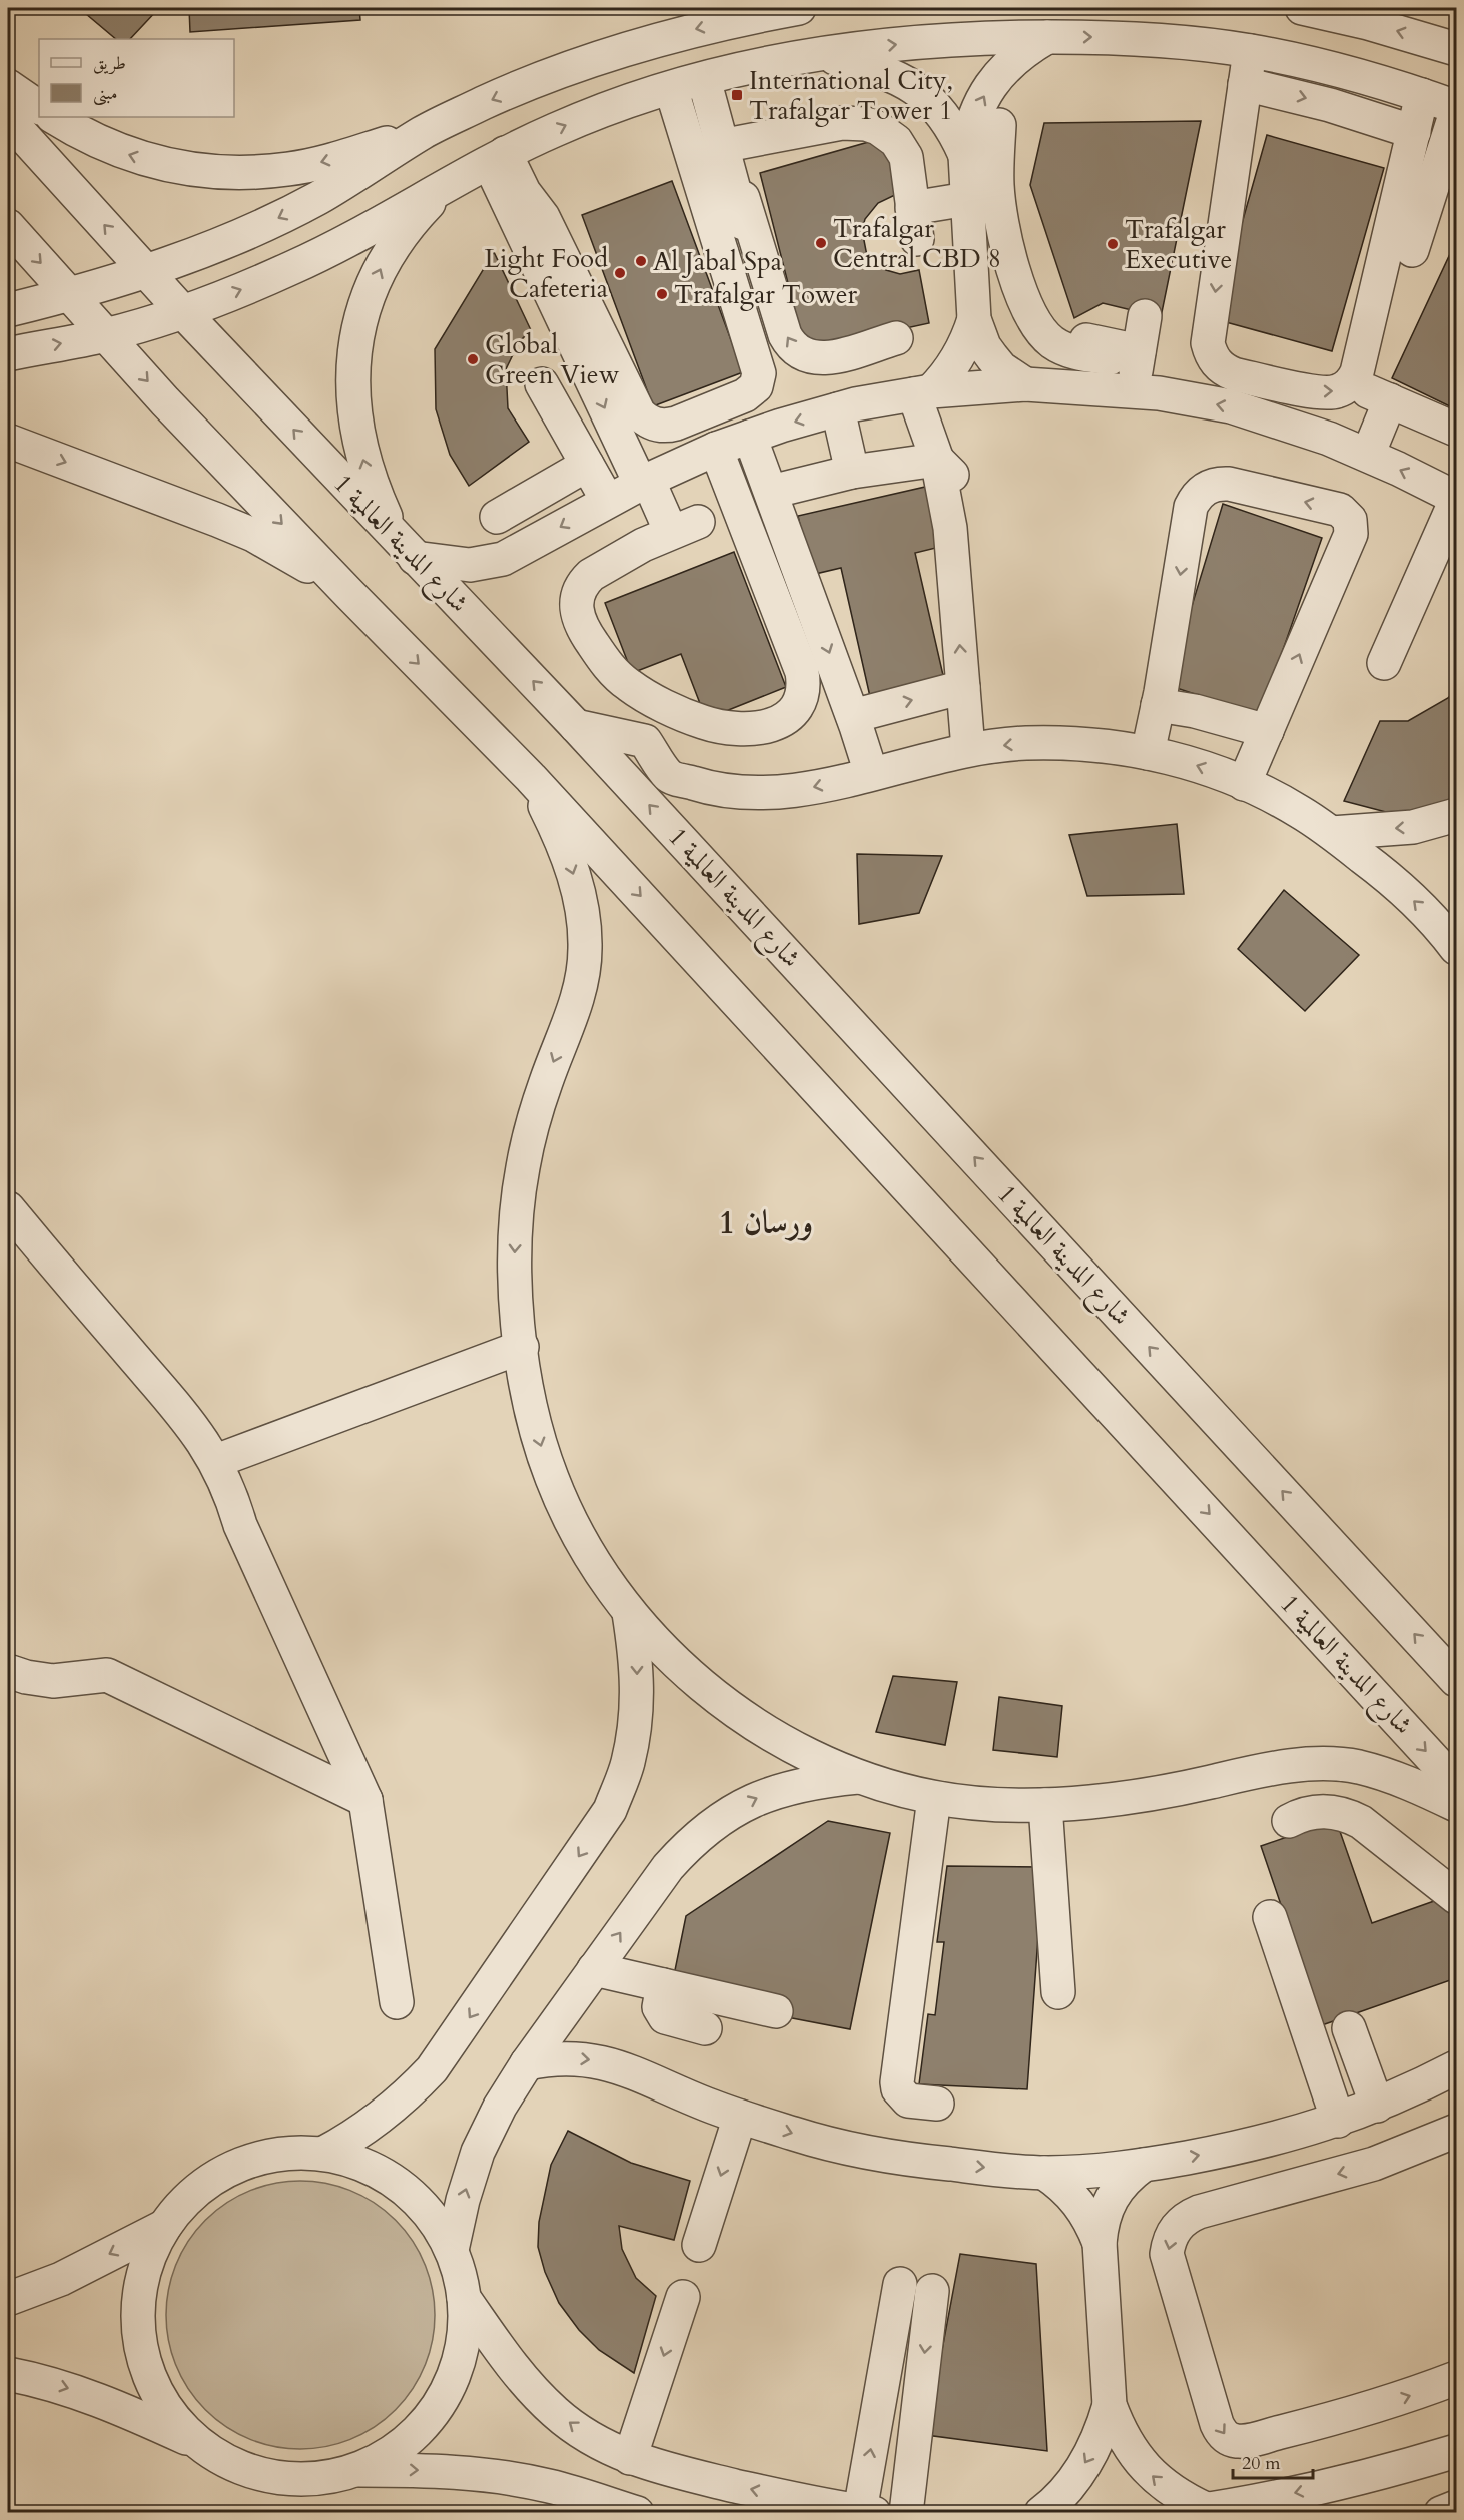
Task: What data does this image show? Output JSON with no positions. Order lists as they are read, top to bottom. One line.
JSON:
{"streets":{"street":["شارع المدينة العالمية 1"]},"districts":["ورسان 1"],"places":{"transit":["International City, Trafalgar Tower 1"],"other":["Trafalgar Central CBD 8","Trafalgar Executive","Al Jabal Spa","Light Food Cafeteria","Trafalgar Tower","Global Green View"]},"legend":["طريق","مبنى"],"scale_bar":"20 m"}
